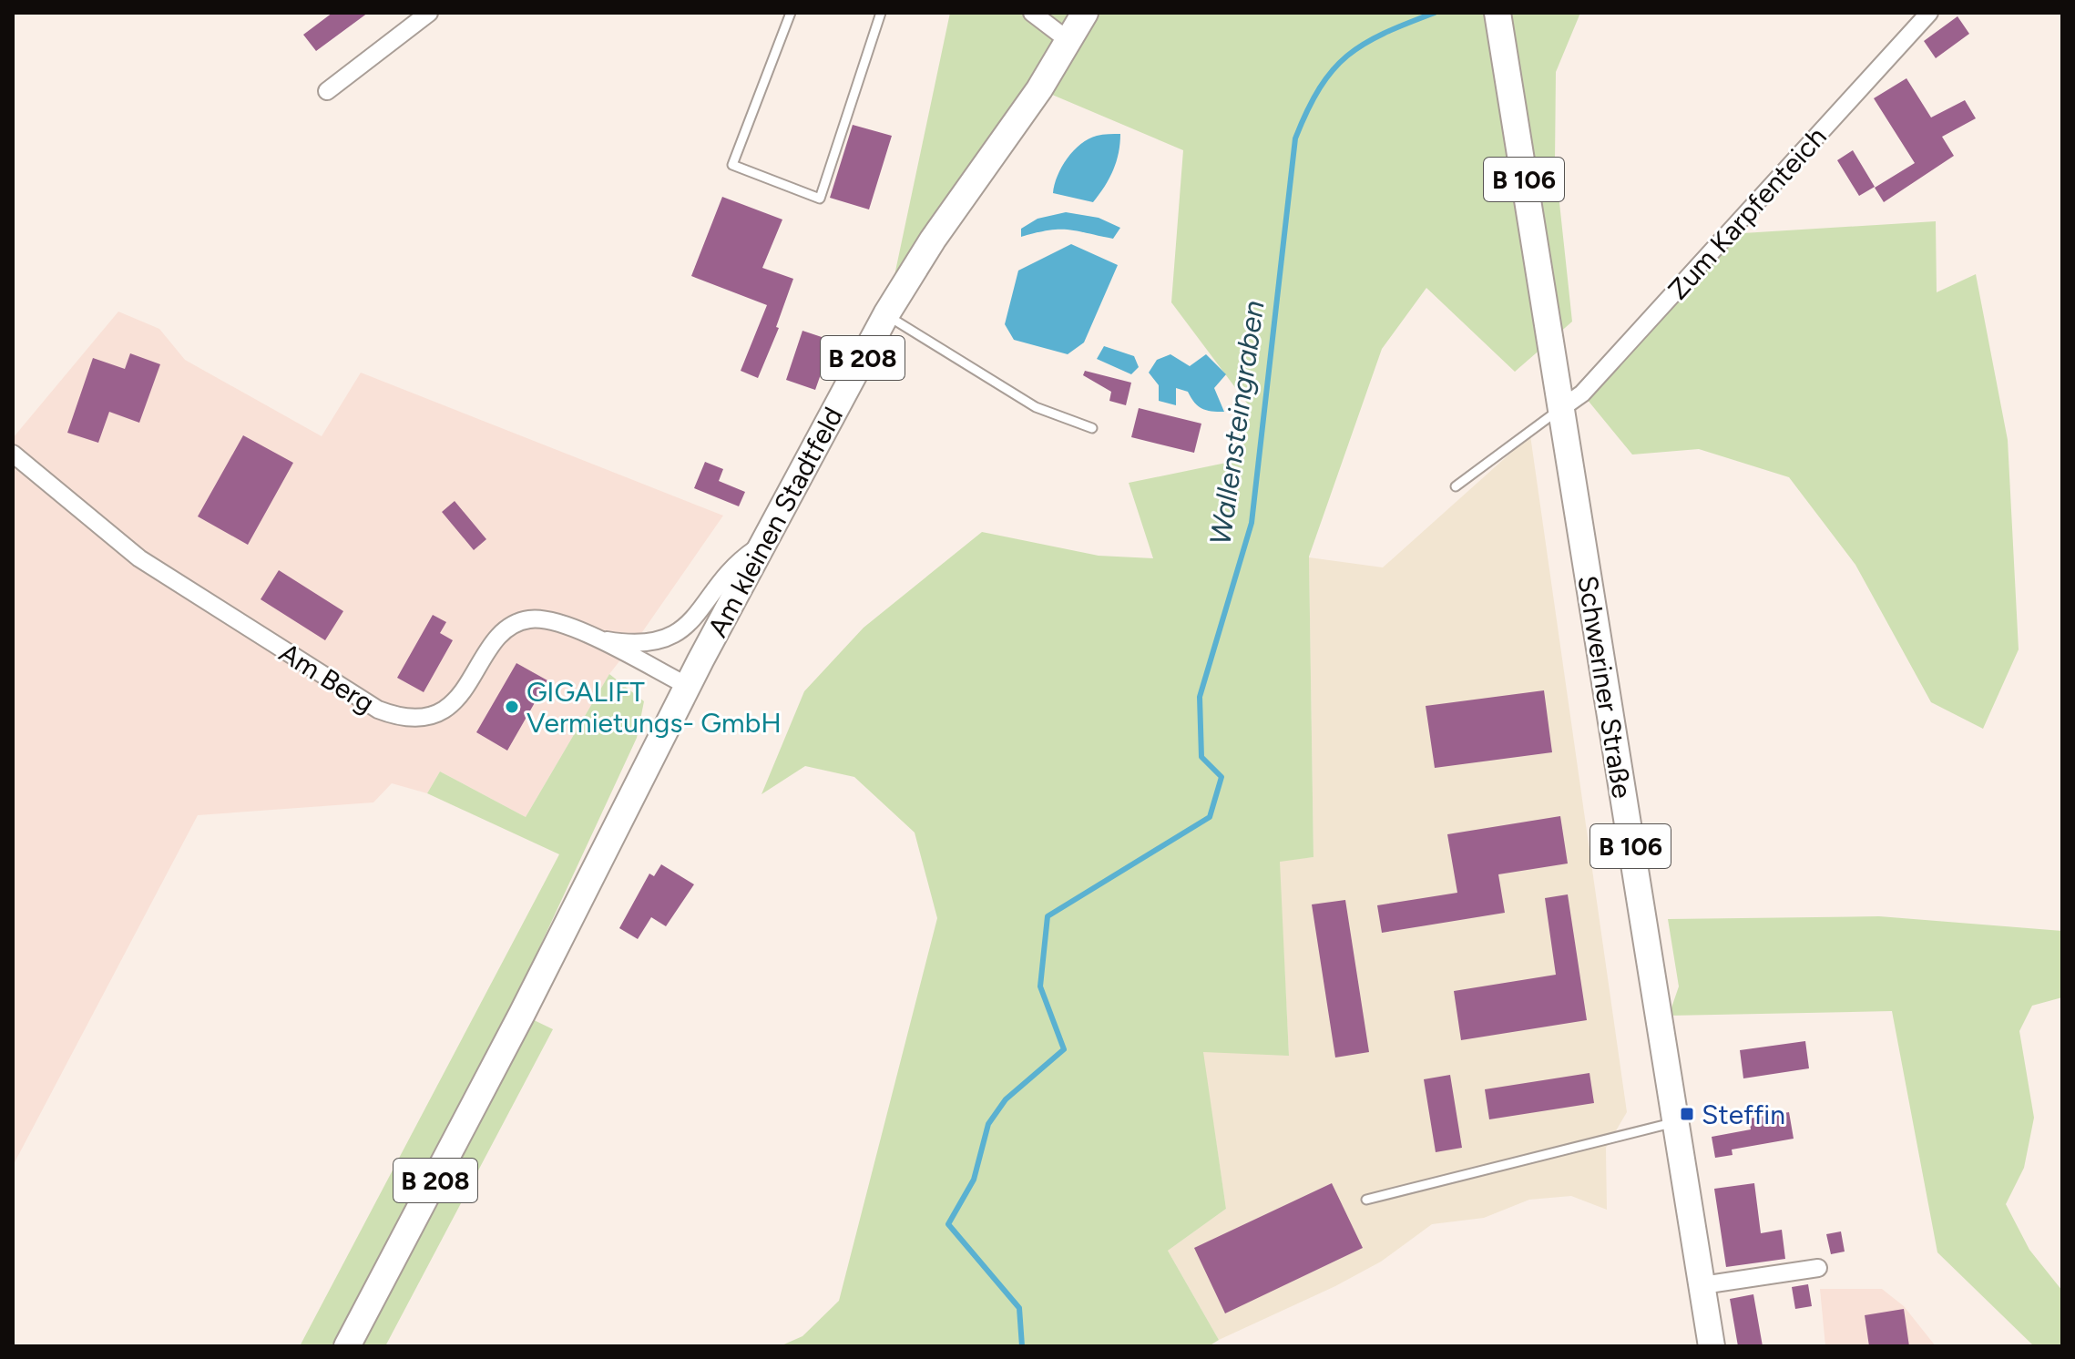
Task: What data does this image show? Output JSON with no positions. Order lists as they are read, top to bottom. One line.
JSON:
{"streets":{"main road":["B 106","B 208","Am kleinen Stadtfeld","Schweriner Straße"],"street":["Zum Karpfenteich","Am Berg"]},"crossings":[["Zum Karpfenteich","Schweriner Straße"],["Am kleinen Stadtfeld","Am Berg"]],"water":["Wallensteingraben"],"places":{"other":["GIGALIFT Vermietungs- GmbH"],"transit":["Steffin"]}}
